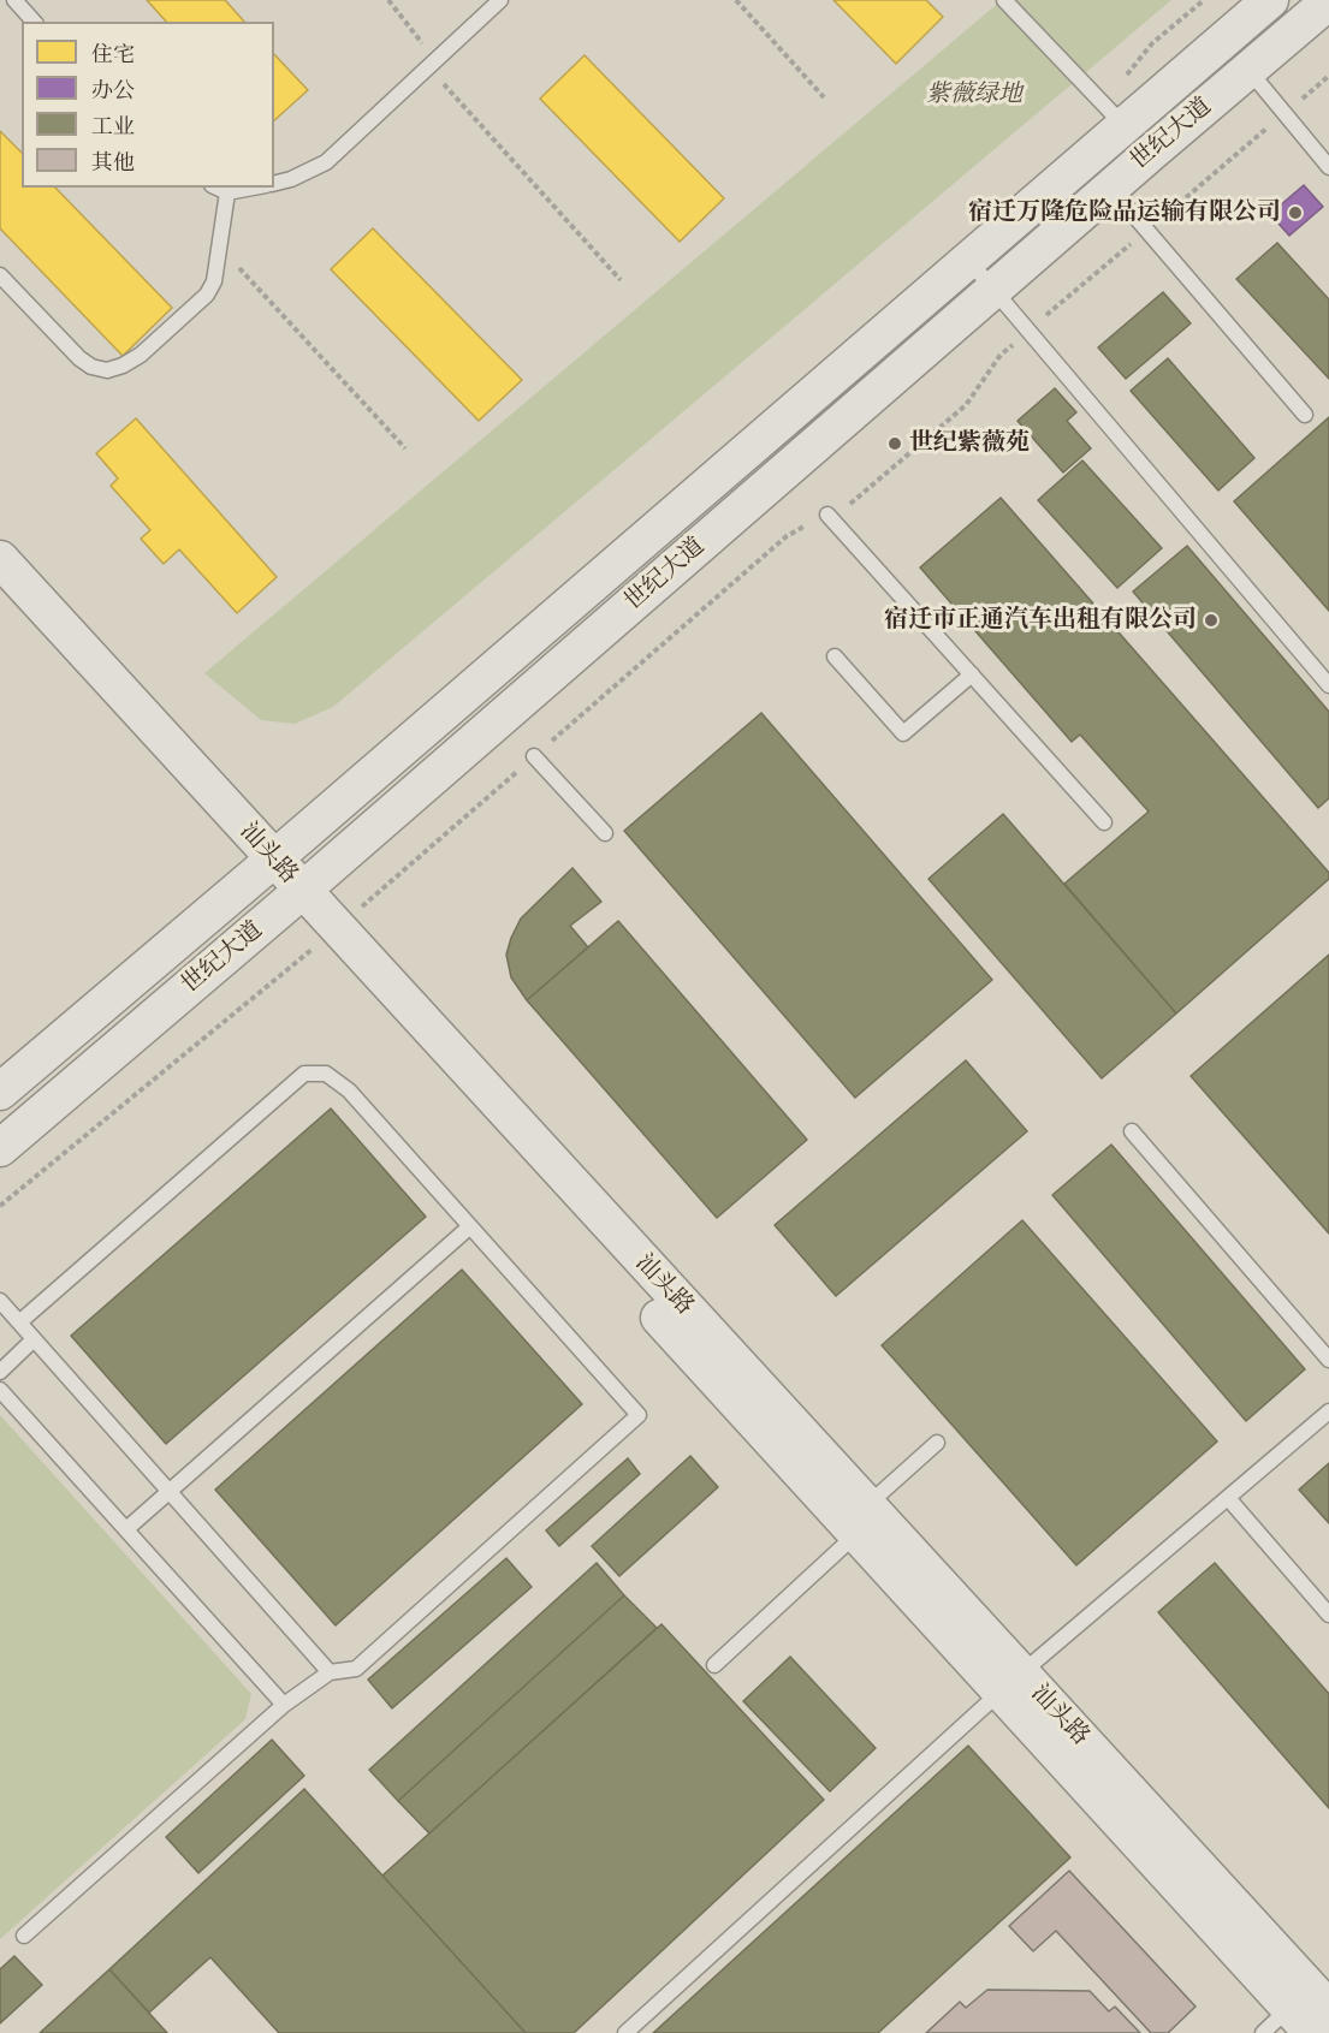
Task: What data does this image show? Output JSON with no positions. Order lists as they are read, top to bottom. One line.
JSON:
{"streets":{"street":["世纪大道","汕头路"]},"crossings":[["世纪大道","汕头路"]],"parks":["紫薇绿地"],"places":["宿迁万隆危险品运输有限公司","世纪紫薇苑","宿迁市正通汽车出租有限公司"],"legend":["住宅","办公","工业","其他"]}
